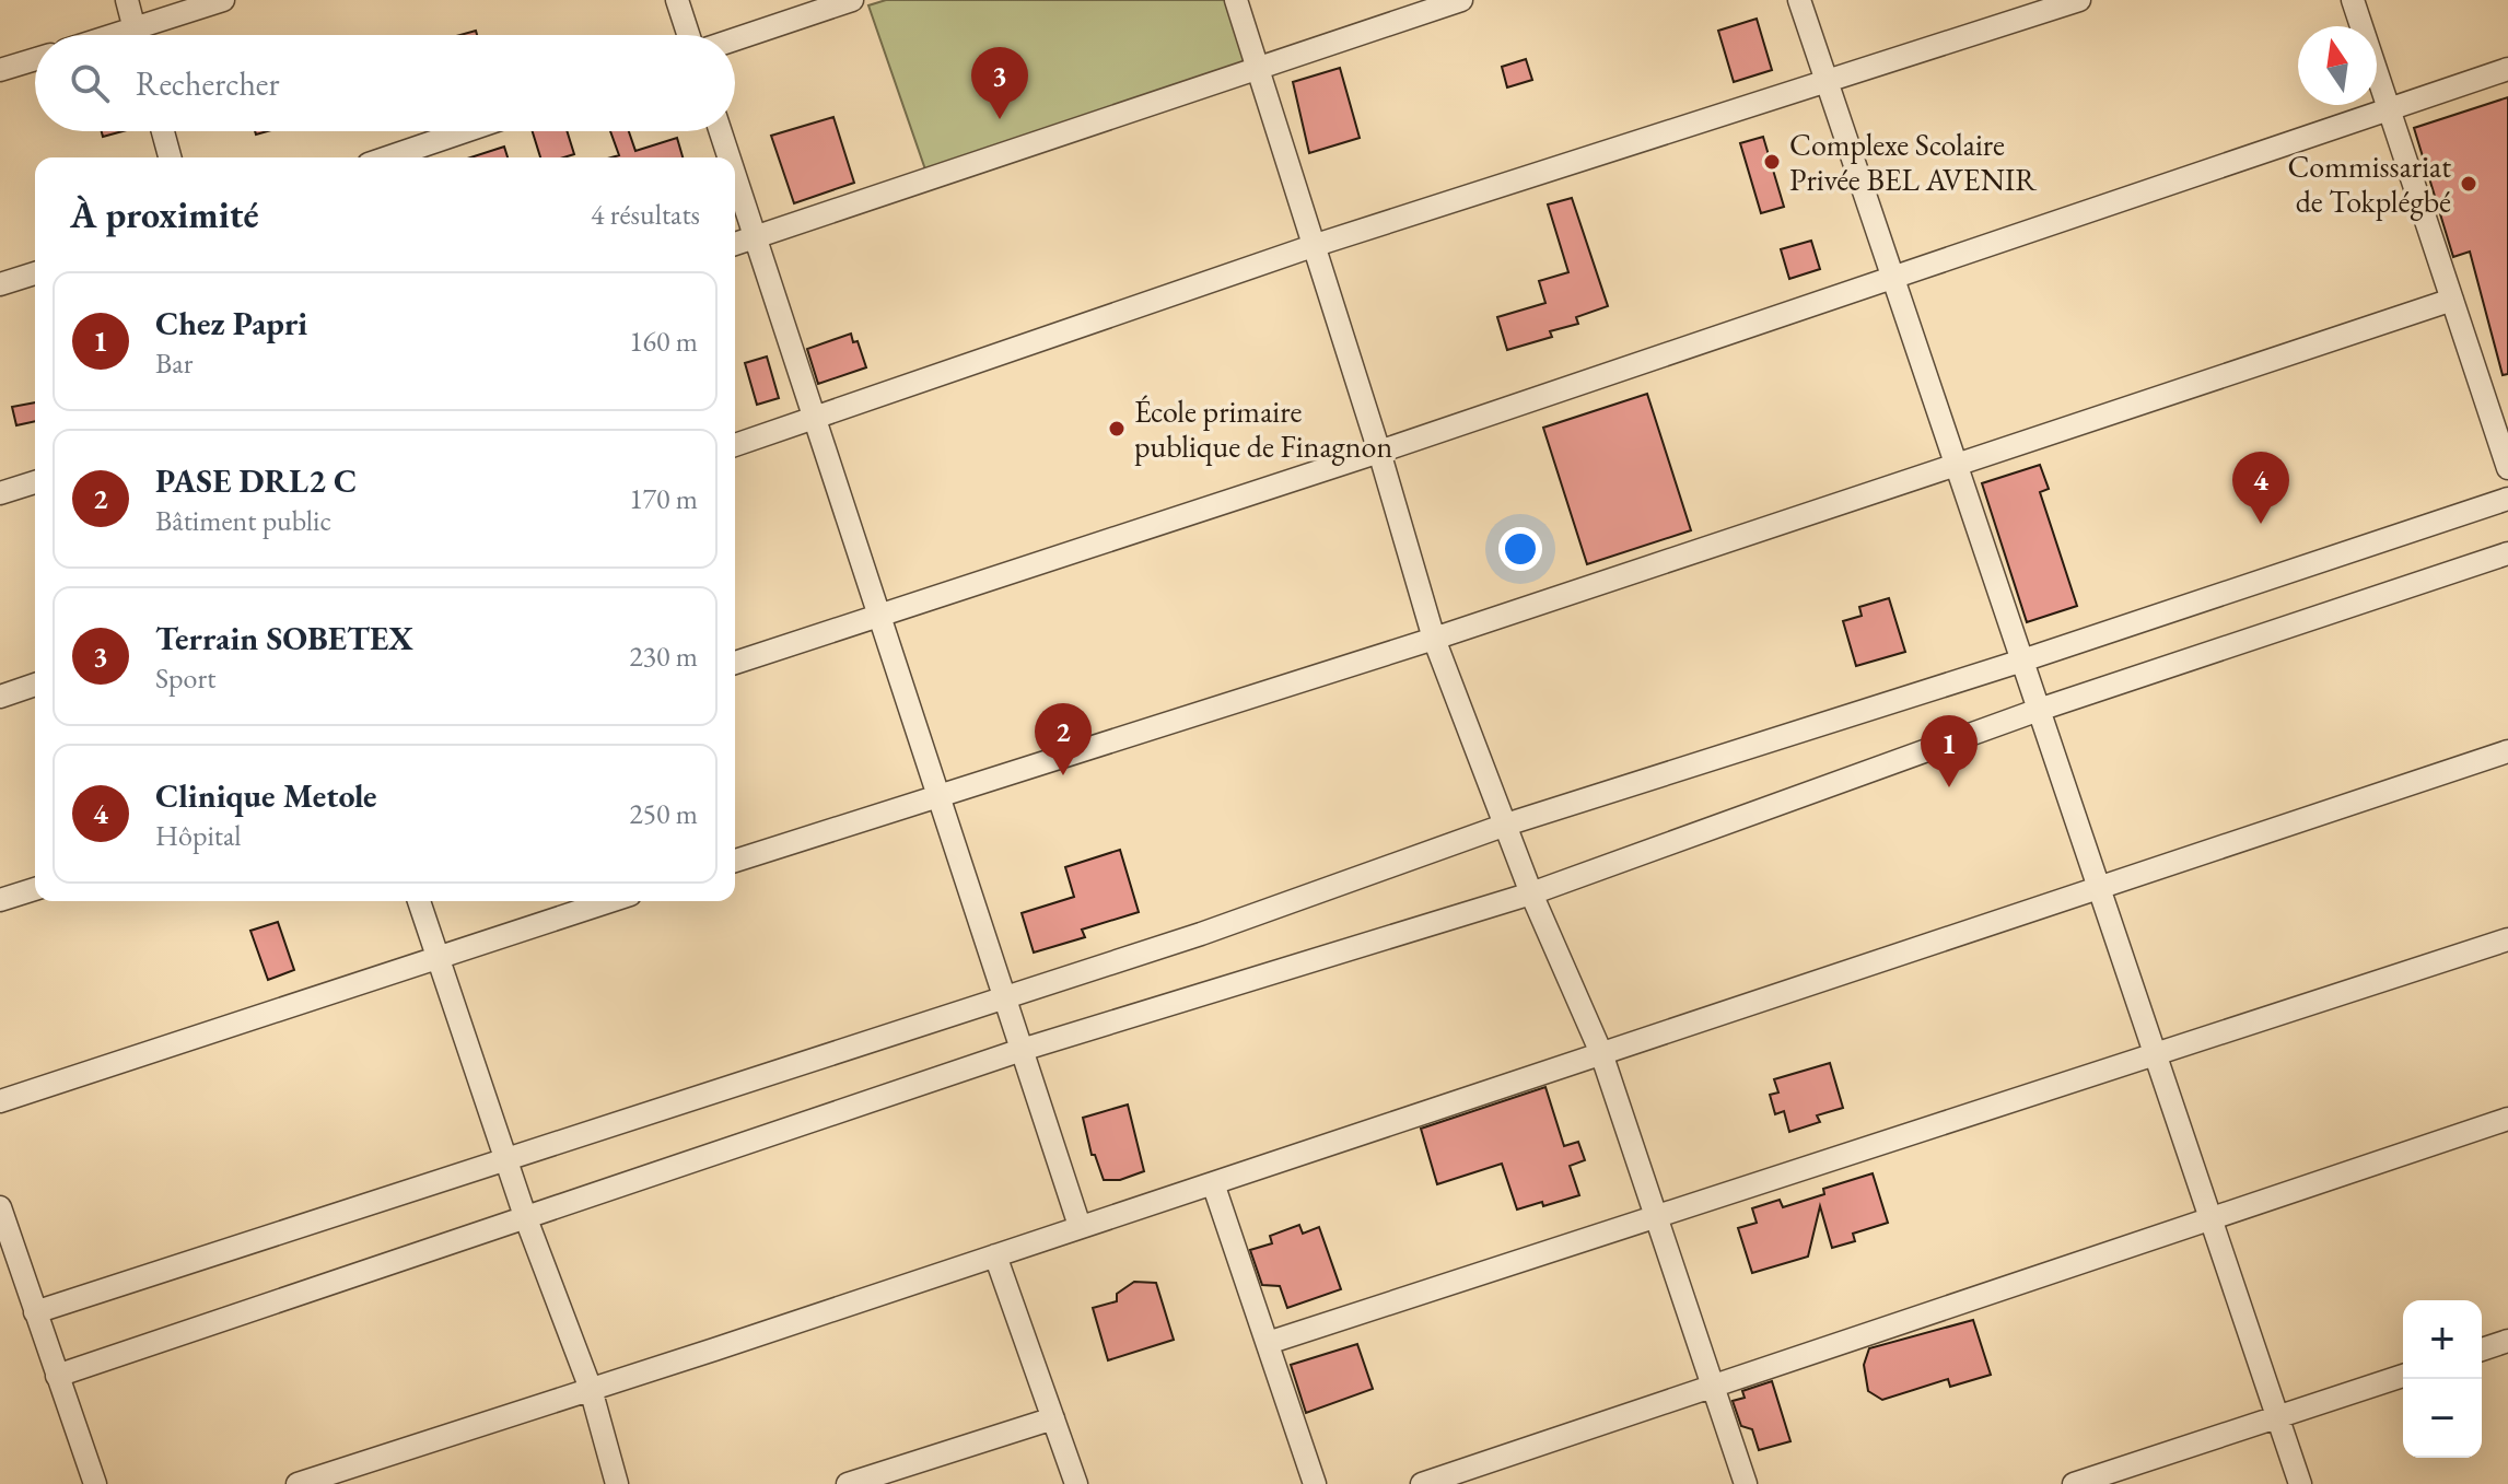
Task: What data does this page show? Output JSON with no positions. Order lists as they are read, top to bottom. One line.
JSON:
{"places":["Complexe Scolaire Privée BEL AVENIR","Commissariat de Tokplégbé","École primaire publique de Finagnon"],"north":"top","page":{"search":"Rechercher","pins":["3","4","2","1"],"heading":["À proximité","4 résultats"],"list":[{"mark":"1","name":"Chez Papri","note":"Bar","value":"160 m"},{"mark":"2","name":"PASE DRL2 C","note":"Bâtiment public","value":"170 m"},{"mark":"3","name":"Terrain SOBETEX","note":"Sport","value":"230 m"},{"mark":"4","name":"Clinique Metole","note":"Hôpital","value":"250 m"}],"map_buttons":["+","−"]}}
